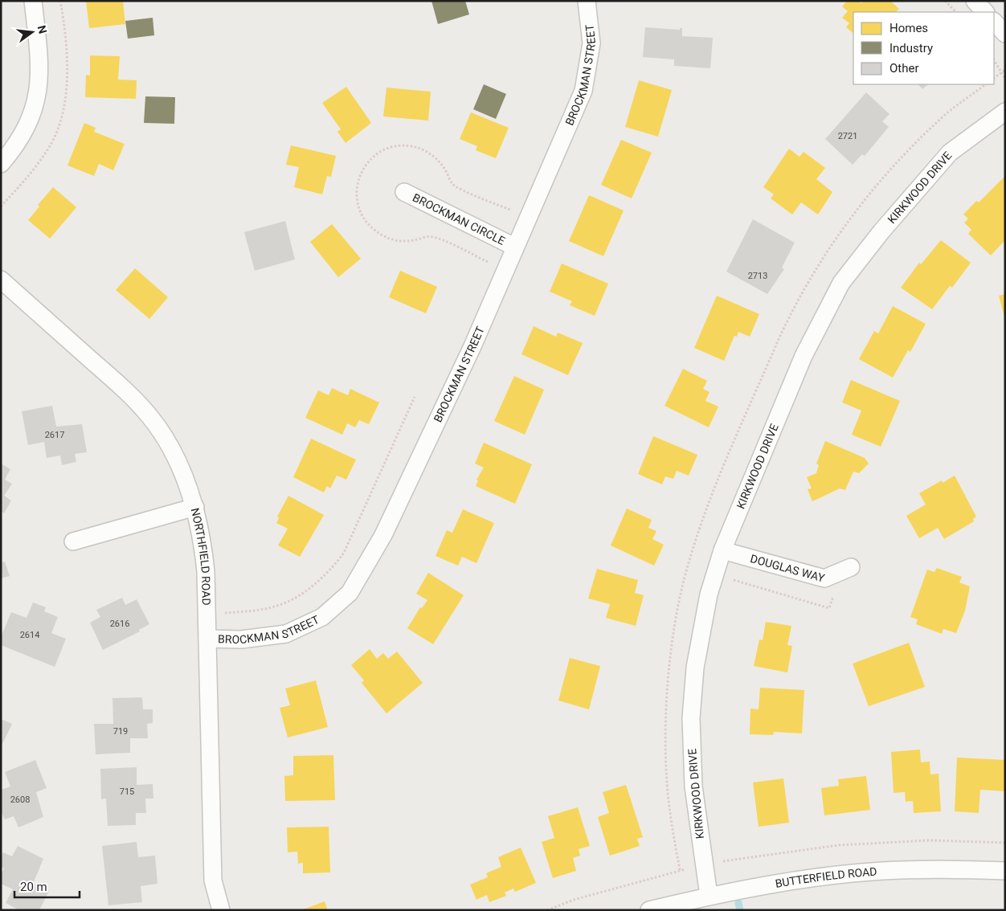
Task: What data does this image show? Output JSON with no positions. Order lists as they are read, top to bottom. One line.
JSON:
{"streets":{"street":["BROCKMAN STREET","KIRKWOOD DRIVE","BROCKMAN CIRCLE","NORTHFIELD ROAD","DOUGLAS WAY","BUTTERFIELD ROAD"]},"crossings":[["BROCKMAN STREET","BROCKMAN CIRCLE"],["BROCKMAN STREET","NORTHFIELD ROAD"],["KIRKWOOD DRIVE","DOUGLAS WAY"],["KIRKWOOD DRIVE","BUTTERFIELD ROAD"]],"house_numbers":["2721","2713","2617","2616","2614","719","715","2608"],"legend":["Homes","Industry","Other"],"scale_bar":"20 m","north":"right"}
